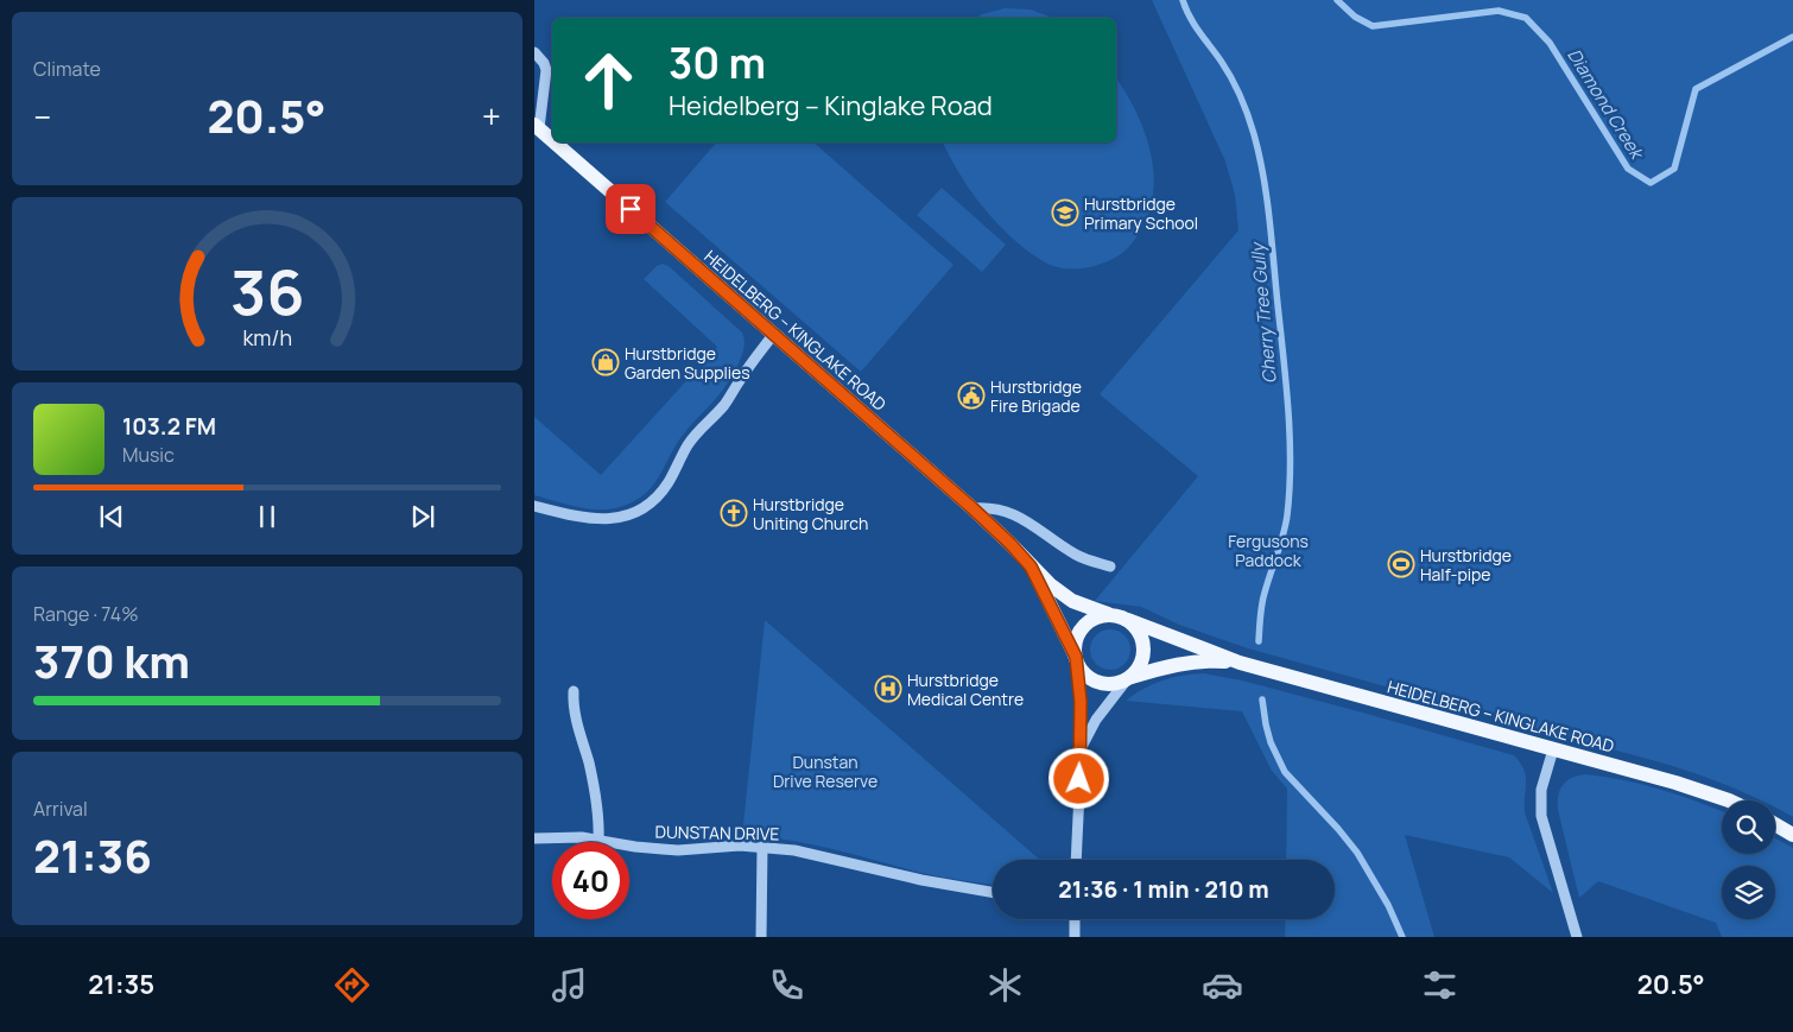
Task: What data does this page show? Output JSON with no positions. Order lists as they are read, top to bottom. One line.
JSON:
{"streets":{"main road":["HEIDELBERG – KINGLAKE ROAD"],"street":["DUNSTAN DRIVE"]},"water":["Diamond Creek","Cherry Tree Gully"],"parks":["Fergusons Paddock","Dunstan Drive Reserve"],"places":{"school or university":["Hurstbridge Primary School"],"shop":["Hurstbridge Garden Supplies"],"public building":["Hurstbridge Fire Brigade"],"church":["Hurstbridge Uniting Church"],"sports":["Hurstbridge Half-pipe"],"hospital":["Hurstbridge Medical Centre"]},"page":{"tile":["Climate",["Range · 74%","370 km"],["Arrival","21:36"]],"turn":["30 m","Heidelberg – Kinglake Road"],"heat":["−","20.5°","+"],"song":["103.2 FM","Music"],"limit":"40","trip":"21:36 · 1 min · 210 m","tabs":["21:35","20.5°"],"gauge":["36","km/h"]}}
